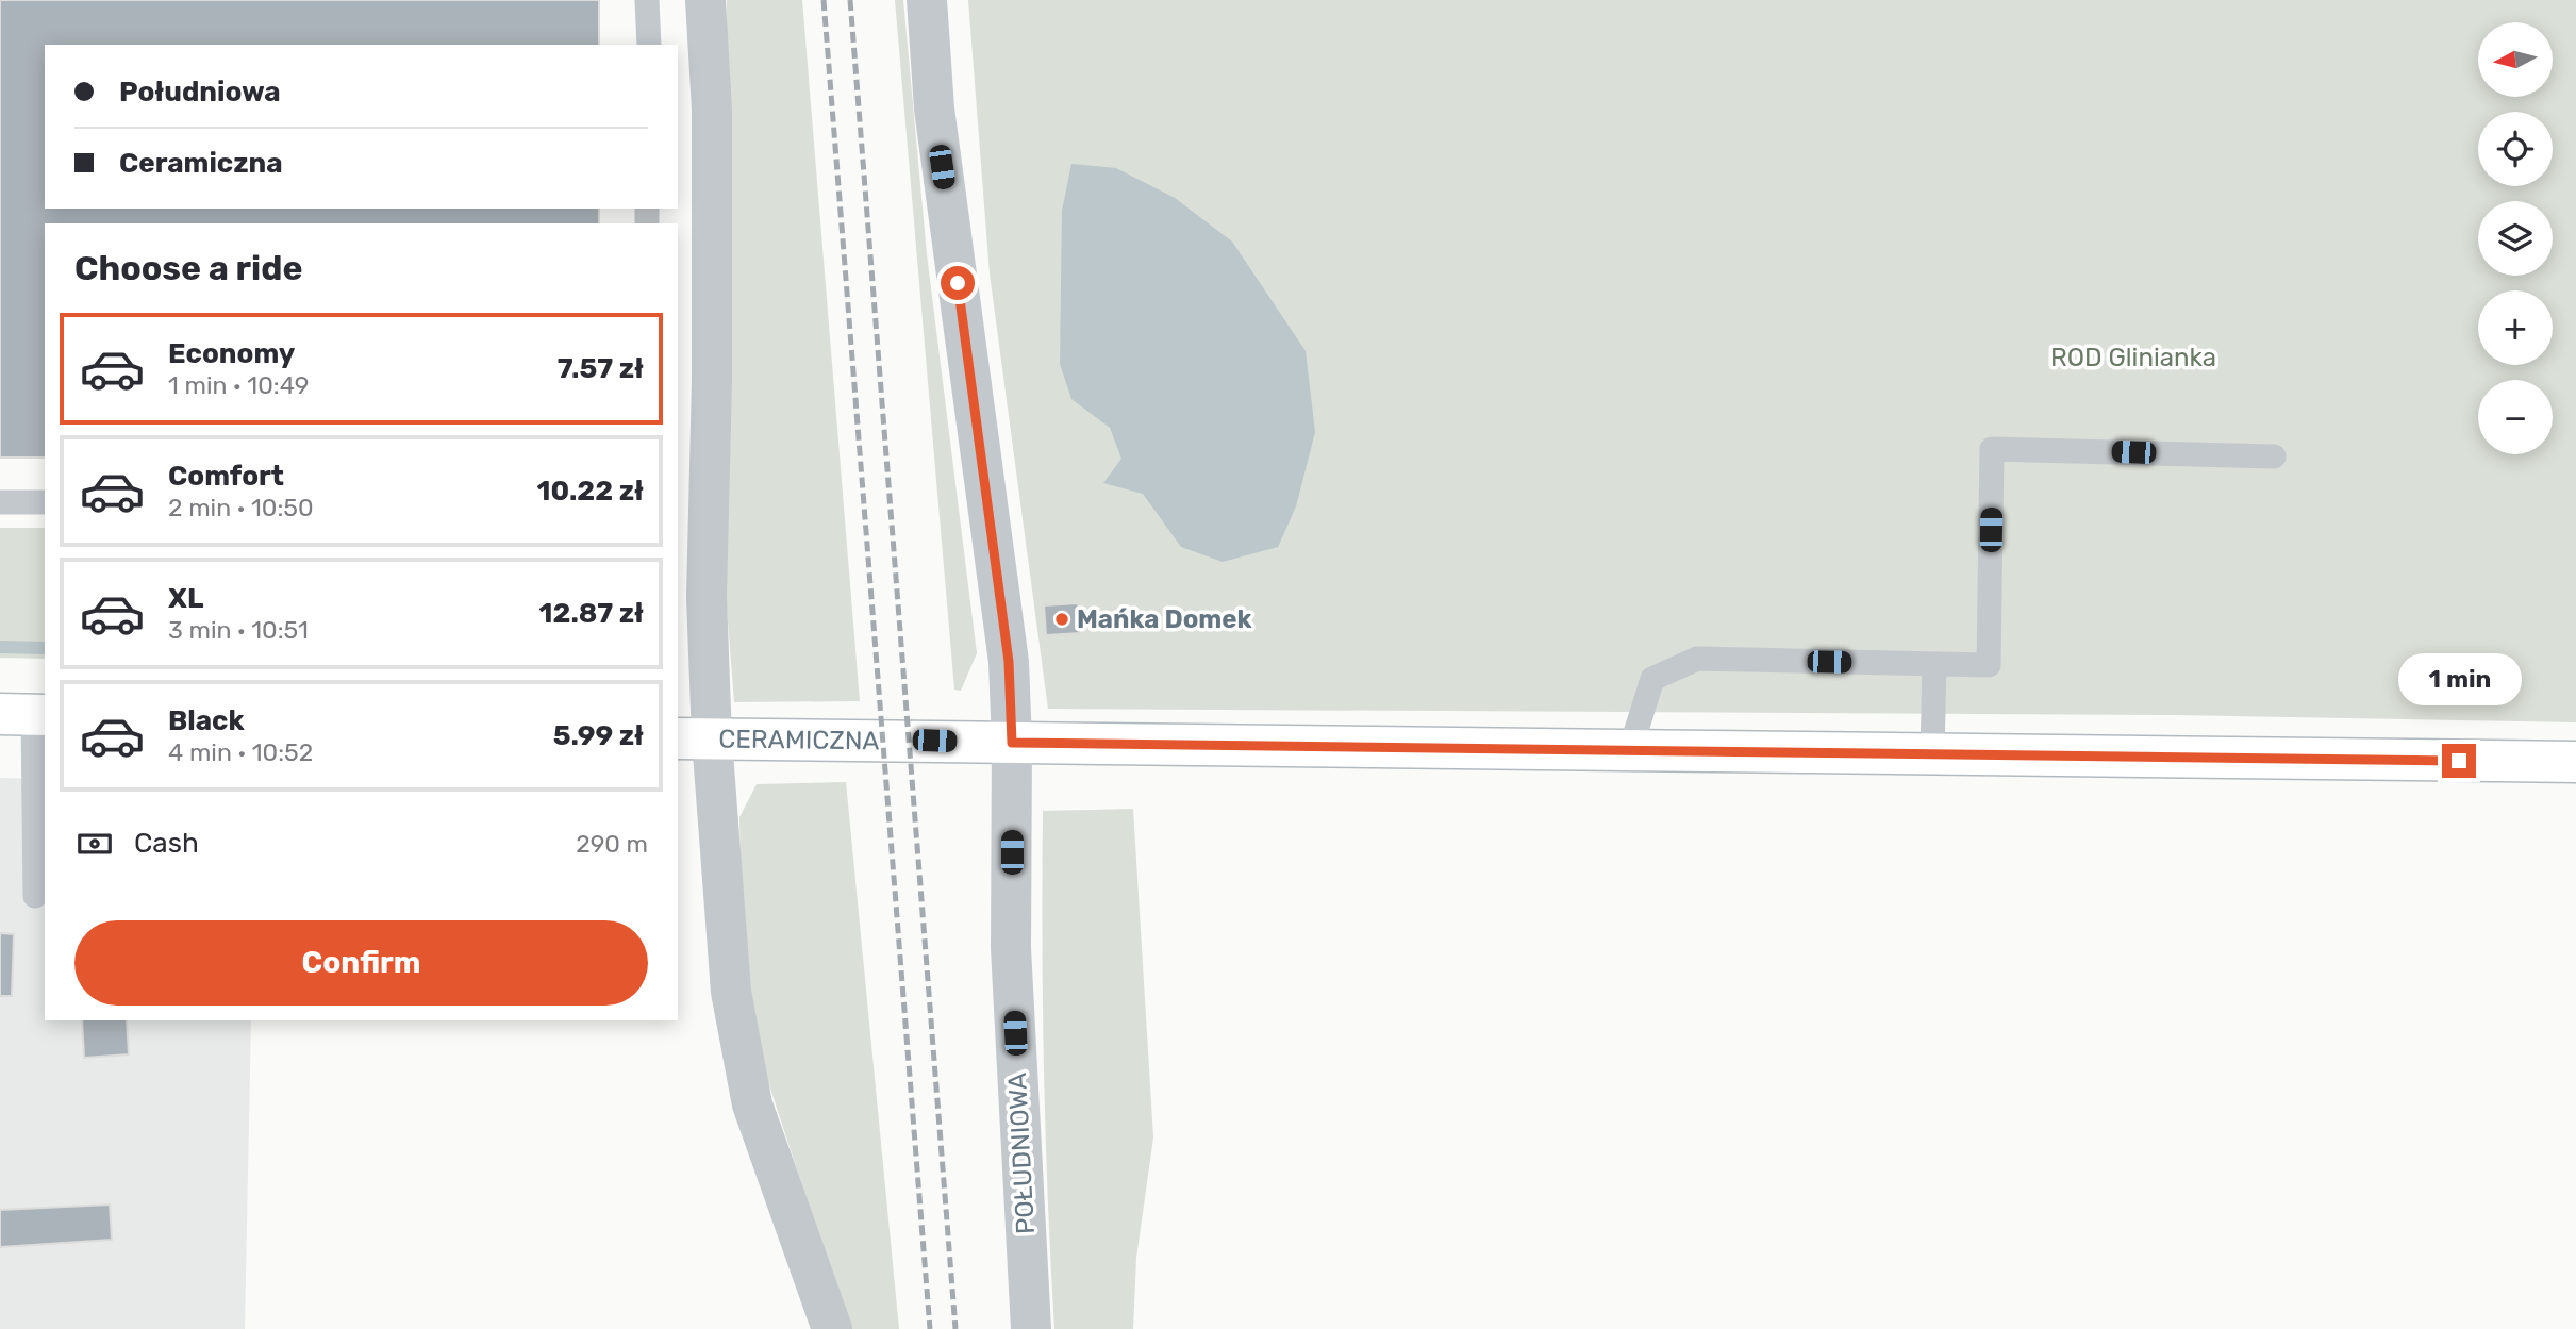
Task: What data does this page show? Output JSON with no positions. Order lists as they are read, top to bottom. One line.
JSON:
{"streets":{"main road":["CERAMICZNA"],"street":["POŁUDNIOWA"]},"crossings":[["CERAMICZNA","POŁUDNIOWA"]],"parks":["ROD Glinianka"],"places":["Mańka Domek"],"north":"left","page":{"map_buttons":["+","−"],"banner":["Południowa","Ceramiczna"],"heading":"Choose a ride","list":[{"name":"Economy","note":"1 min · 10:49","value":"7.57 zł"},{"name":"Comfort","note":"2 min · 10:50","value":"10.22 zł"},{"name":"XL","note":"3 min · 10:51","value":"12.87 zł"},{"name":"Black","note":"4 min · 10:52","value":"5.99 zł"}],"bubble":"1 min","pay":["Cash","290 m"],"buttons":"Confirm"}}
